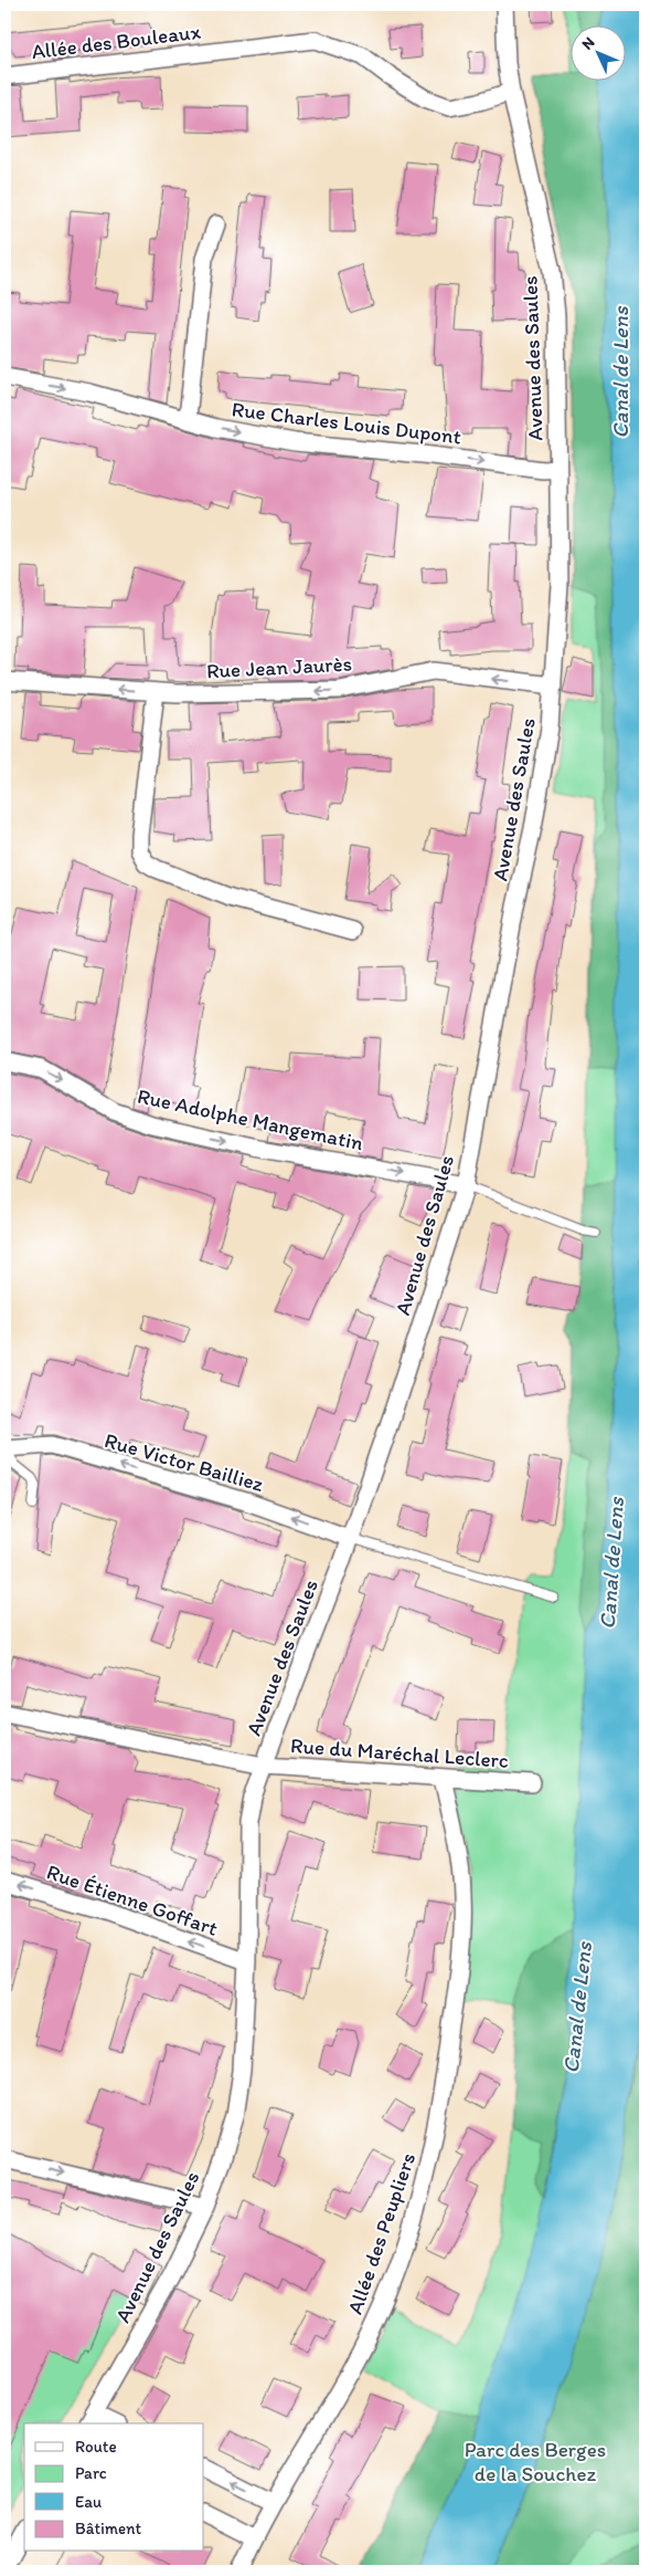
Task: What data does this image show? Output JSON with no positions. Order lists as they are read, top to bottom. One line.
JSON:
{"streets":{"street":["Allée des Bouleaux","Avenue des Saules","Rue Charles Louis Dupont","Rue Jean Jaurès","Rue Adolphe Mangematin","Rue Victor Bailliez","Rue du Maréchal Leclerc","Rue Étienne Goffart","Allée des Peupliers"]},"crossings":[["Allée des Bouleaux","Avenue des Saules"],["Avenue des Saules","Rue Charles Louis Dupont"],["Avenue des Saules","Rue Jean Jaurès"],["Avenue des Saules","Rue Adolphe Mangematin"],["Avenue des Saules","Rue Victor Bailliez"],["Avenue des Saules","Rue du Maréchal Leclerc"],["Avenue des Saules","Rue Étienne Goffart"],["Rue du Maréchal Leclerc","Allée des Peupliers"]],"one_way":["Rue Charles Louis Dupont","Rue Jean Jaurès","Rue Adolphe Mangematin","Rue Victor Bailliez","Rue Étienne Goffart"],"water":["Canal de Lens"],"parks":["Parc des Berges de la Souchez"],"legend":["Route","Parc","Eau","Bâtiment"],"north":"top left"}
